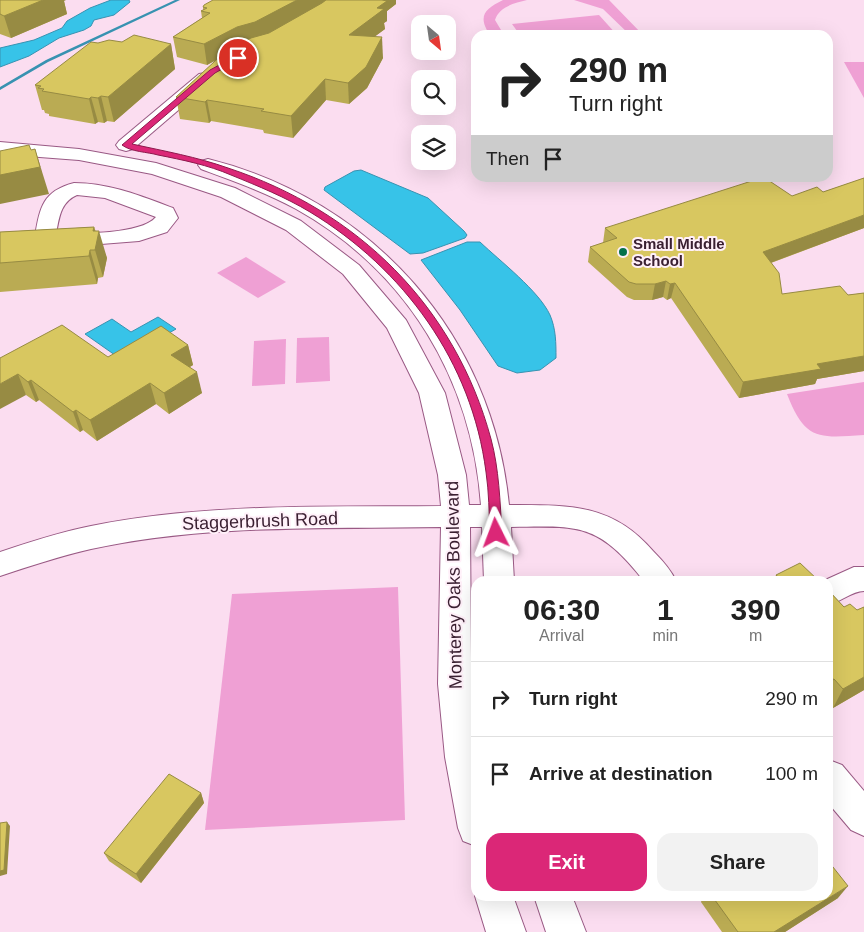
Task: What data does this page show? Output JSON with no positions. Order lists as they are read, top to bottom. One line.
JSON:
{"streets":{"street":["Staggerbrush Road","Monterey Oaks Boulevard"]},"crossings":[["Staggerbrush Road","Monterey Oaks Boulevard"]],"places":["Small Middle School"],"north":"bottom right","page":{"turn":["290 m","Turn right"],"then":"Then","eta":["06:30","Arrival","1","min","390","m"],"list":[{"name":"Turn right","value":"290 m"},{"name":"Arrive at destination","value":"100 m"}],"buttons":["Exit","Share"]}}
